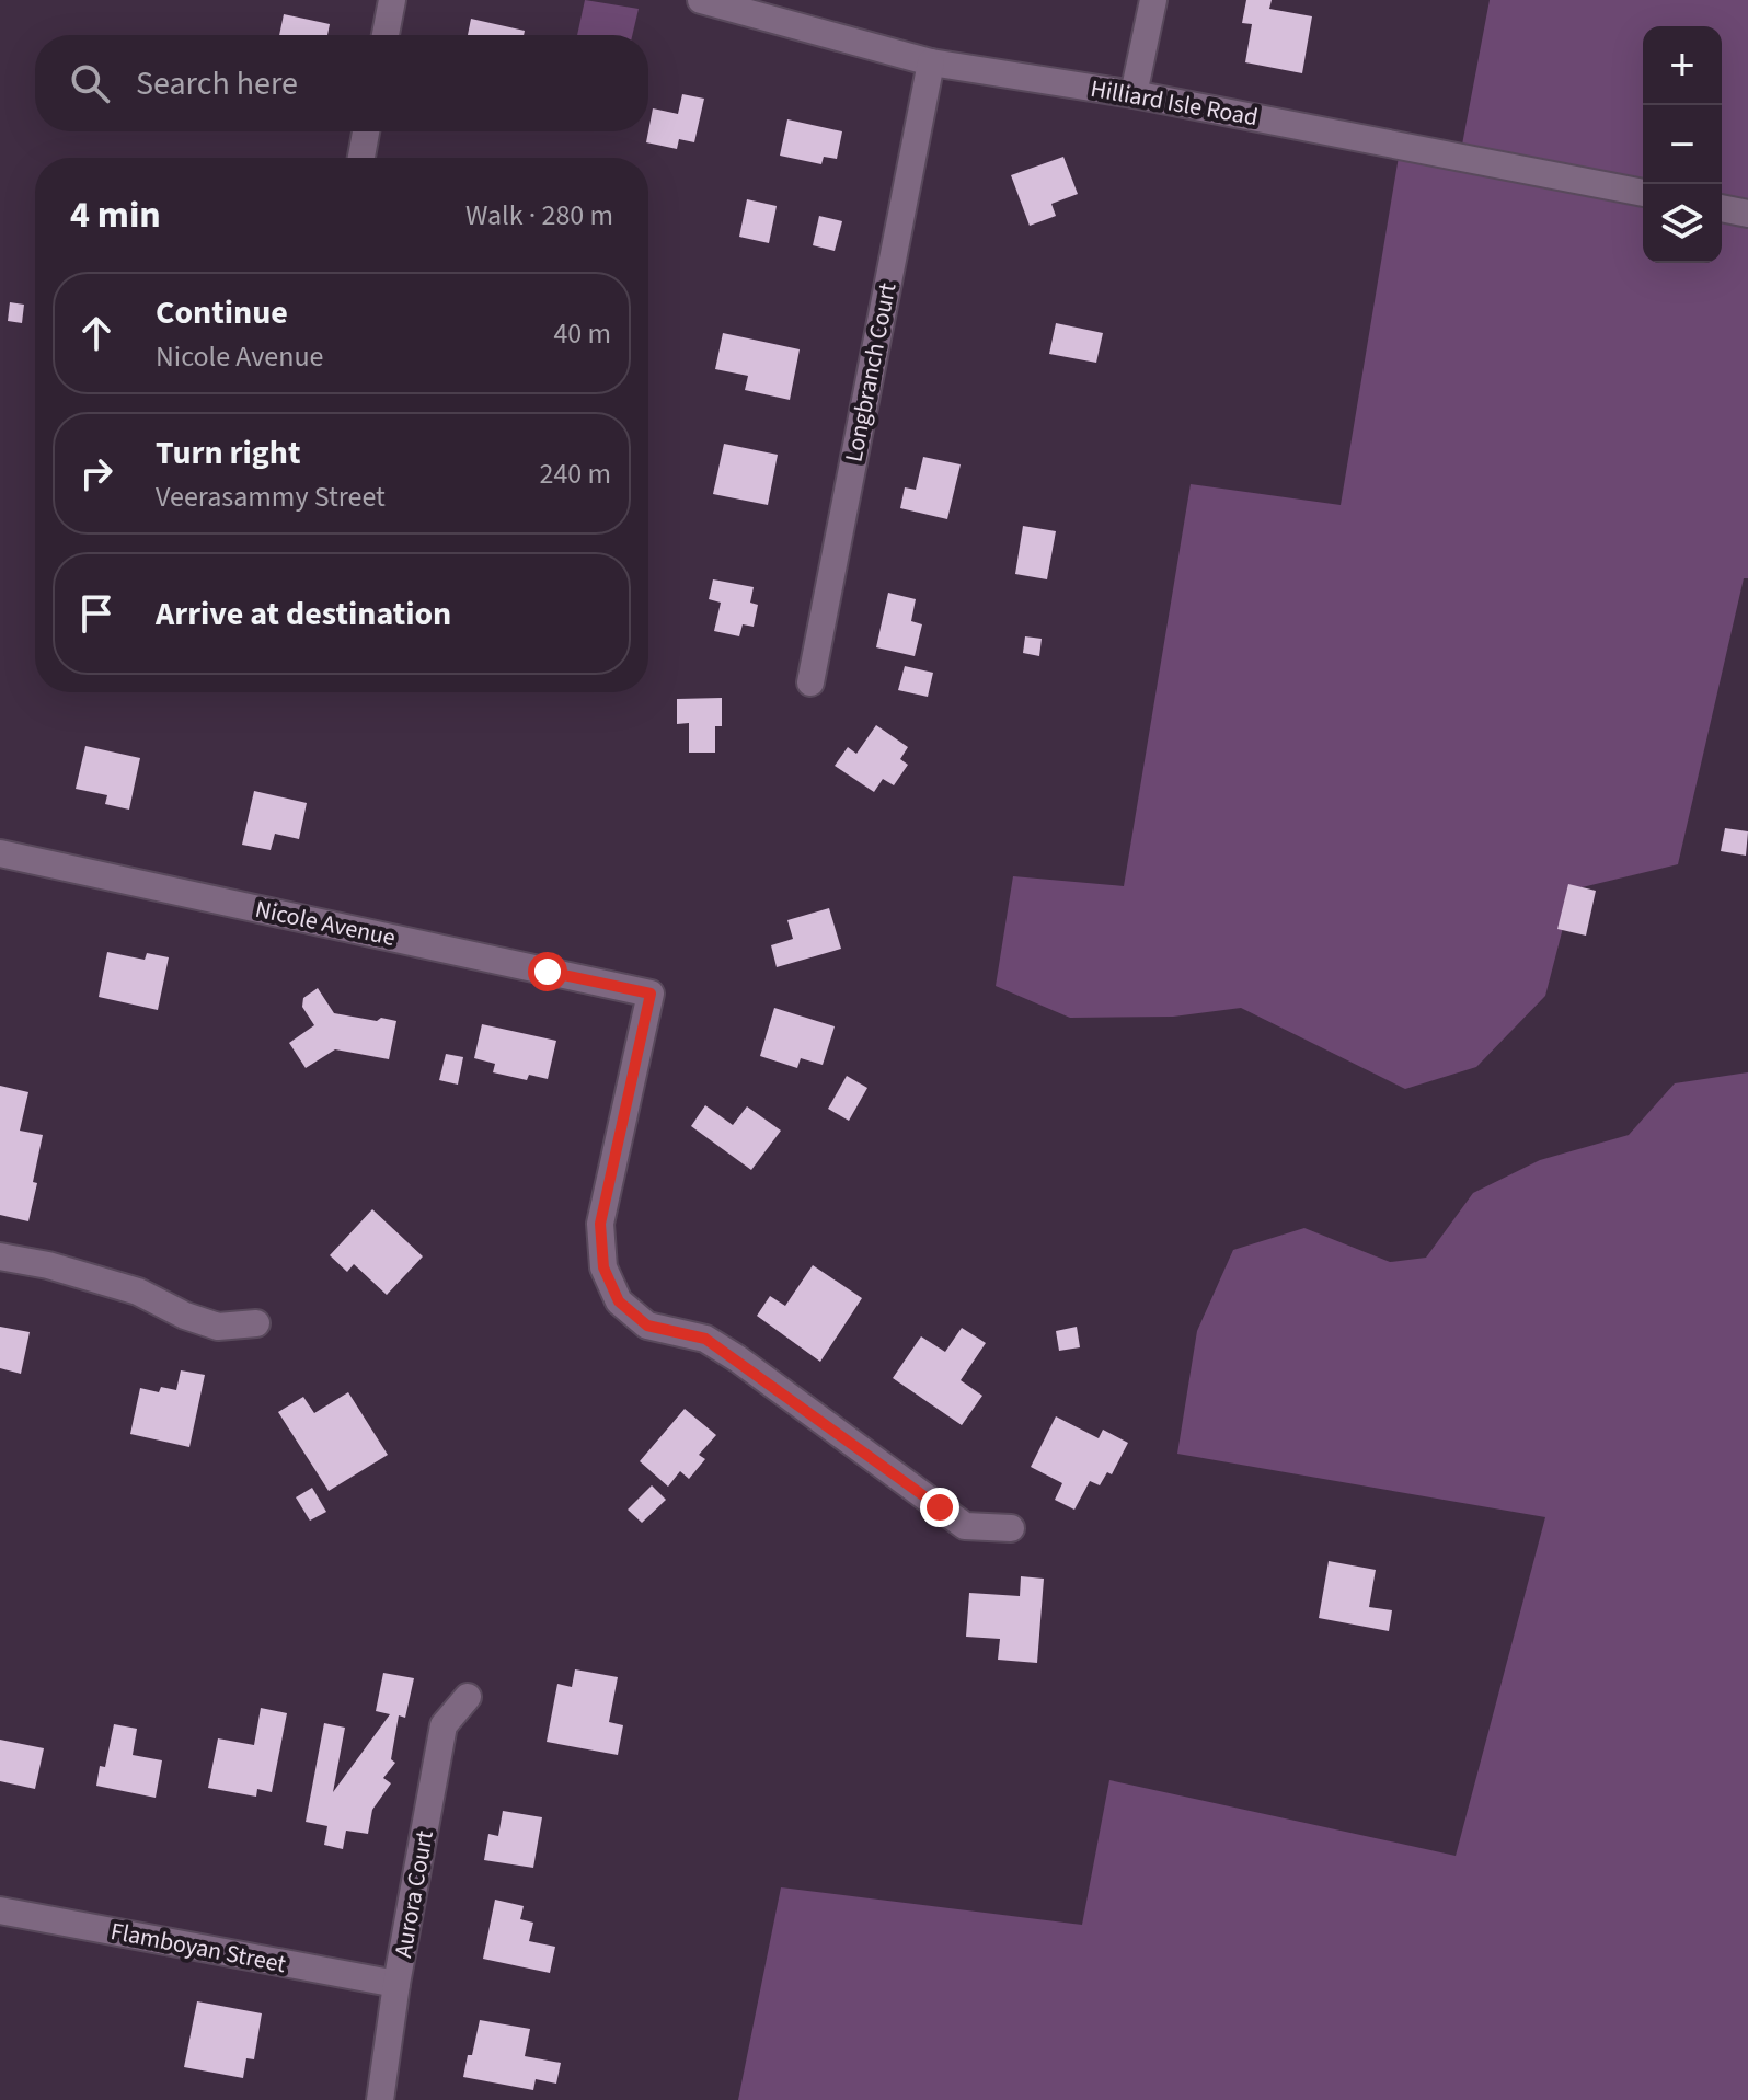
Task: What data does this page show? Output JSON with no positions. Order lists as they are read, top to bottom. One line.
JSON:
{"streets":{"street":["Hilliard Isle Road","Longbranch Court","Nicole Avenue","Aurora Court","Flamboyan Street"]},"crossings":[["Hilliard Isle Road","Longbranch Court"],["Aurora Court","Flamboyan Street"]],"page":{"map_buttons":["+","−"],"search":"Search here","heading":["4 min","Walk · 280 m"],"list":[["Continue","Nicole Avenue","40 m"],["Turn right","Veerasammy Street","240 m"],"Arrive at destination"]}}
